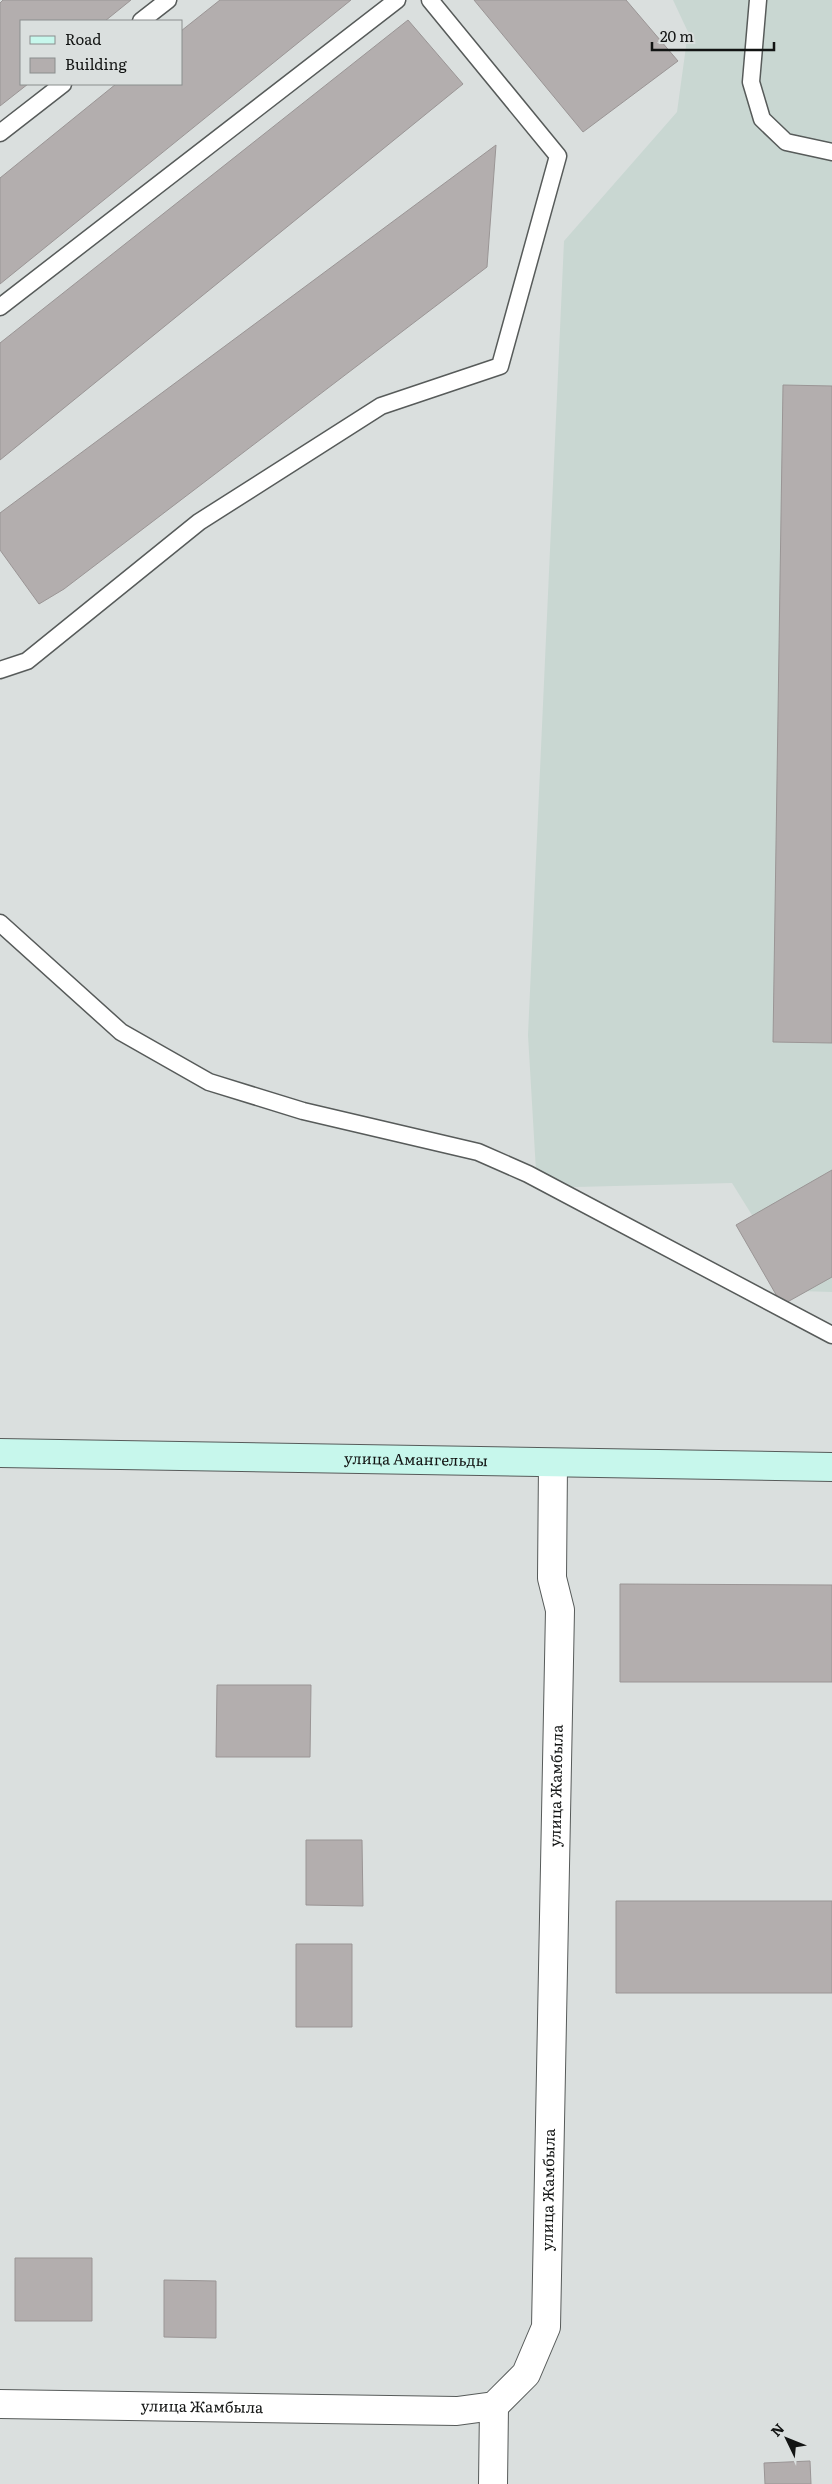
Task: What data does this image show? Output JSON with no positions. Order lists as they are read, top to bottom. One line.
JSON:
{"streets":{"street":["улица Амангельды","улица Жамбыла"]},"crossings":[["улица Амангельды","улица Жамбыла"]],"legend":["Road","Building"],"scale_bar":"20 m","north":"top left"}
